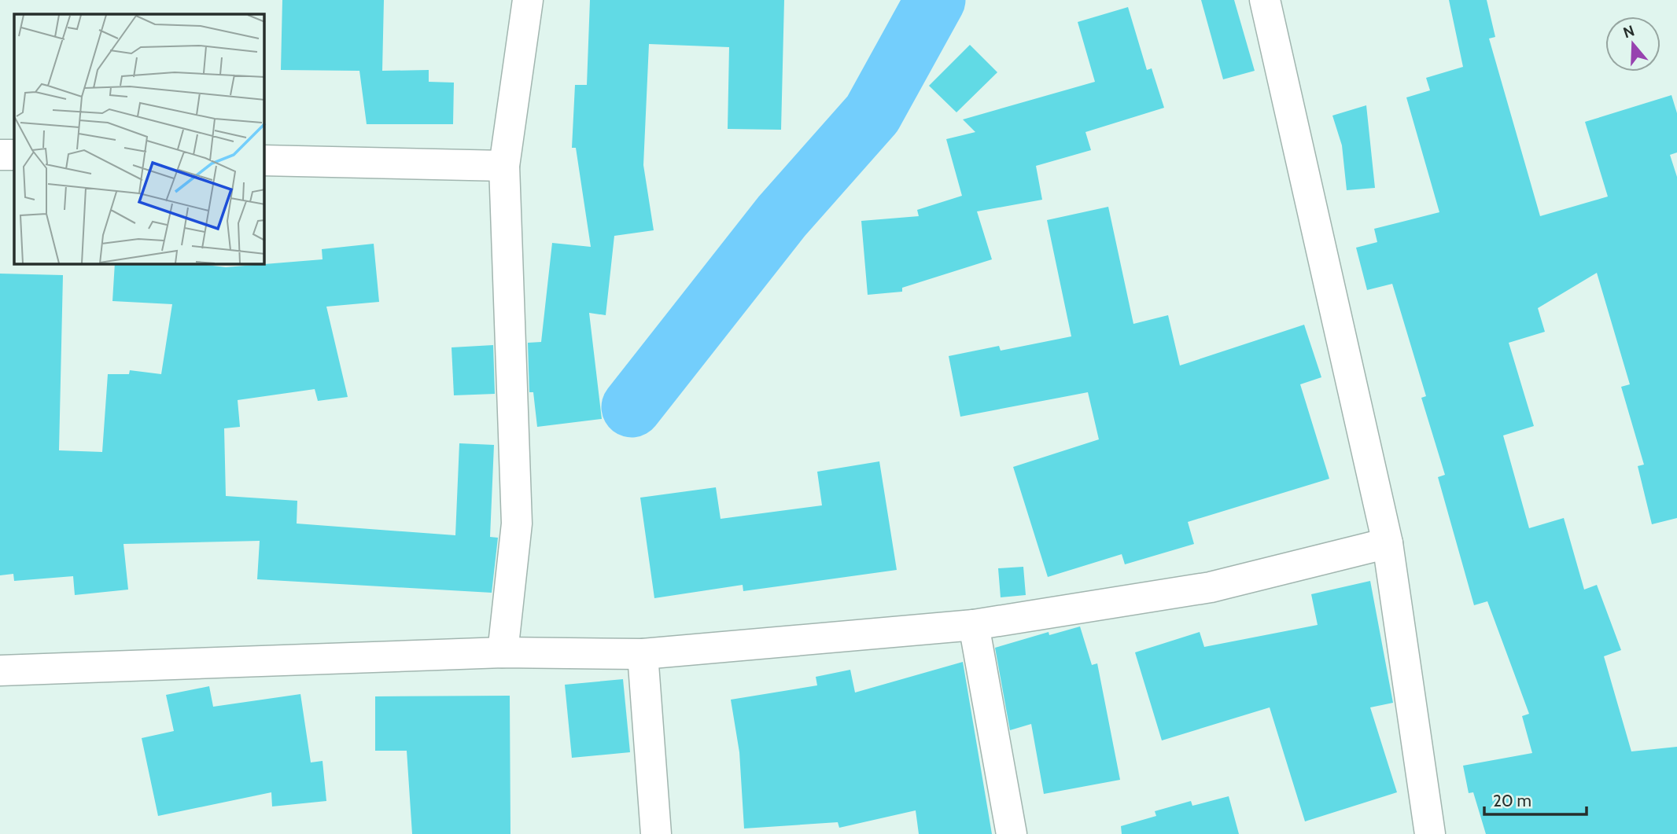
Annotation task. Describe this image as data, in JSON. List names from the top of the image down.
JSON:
{
  "scale_bar": "20 m",
  "north": "top"
}
